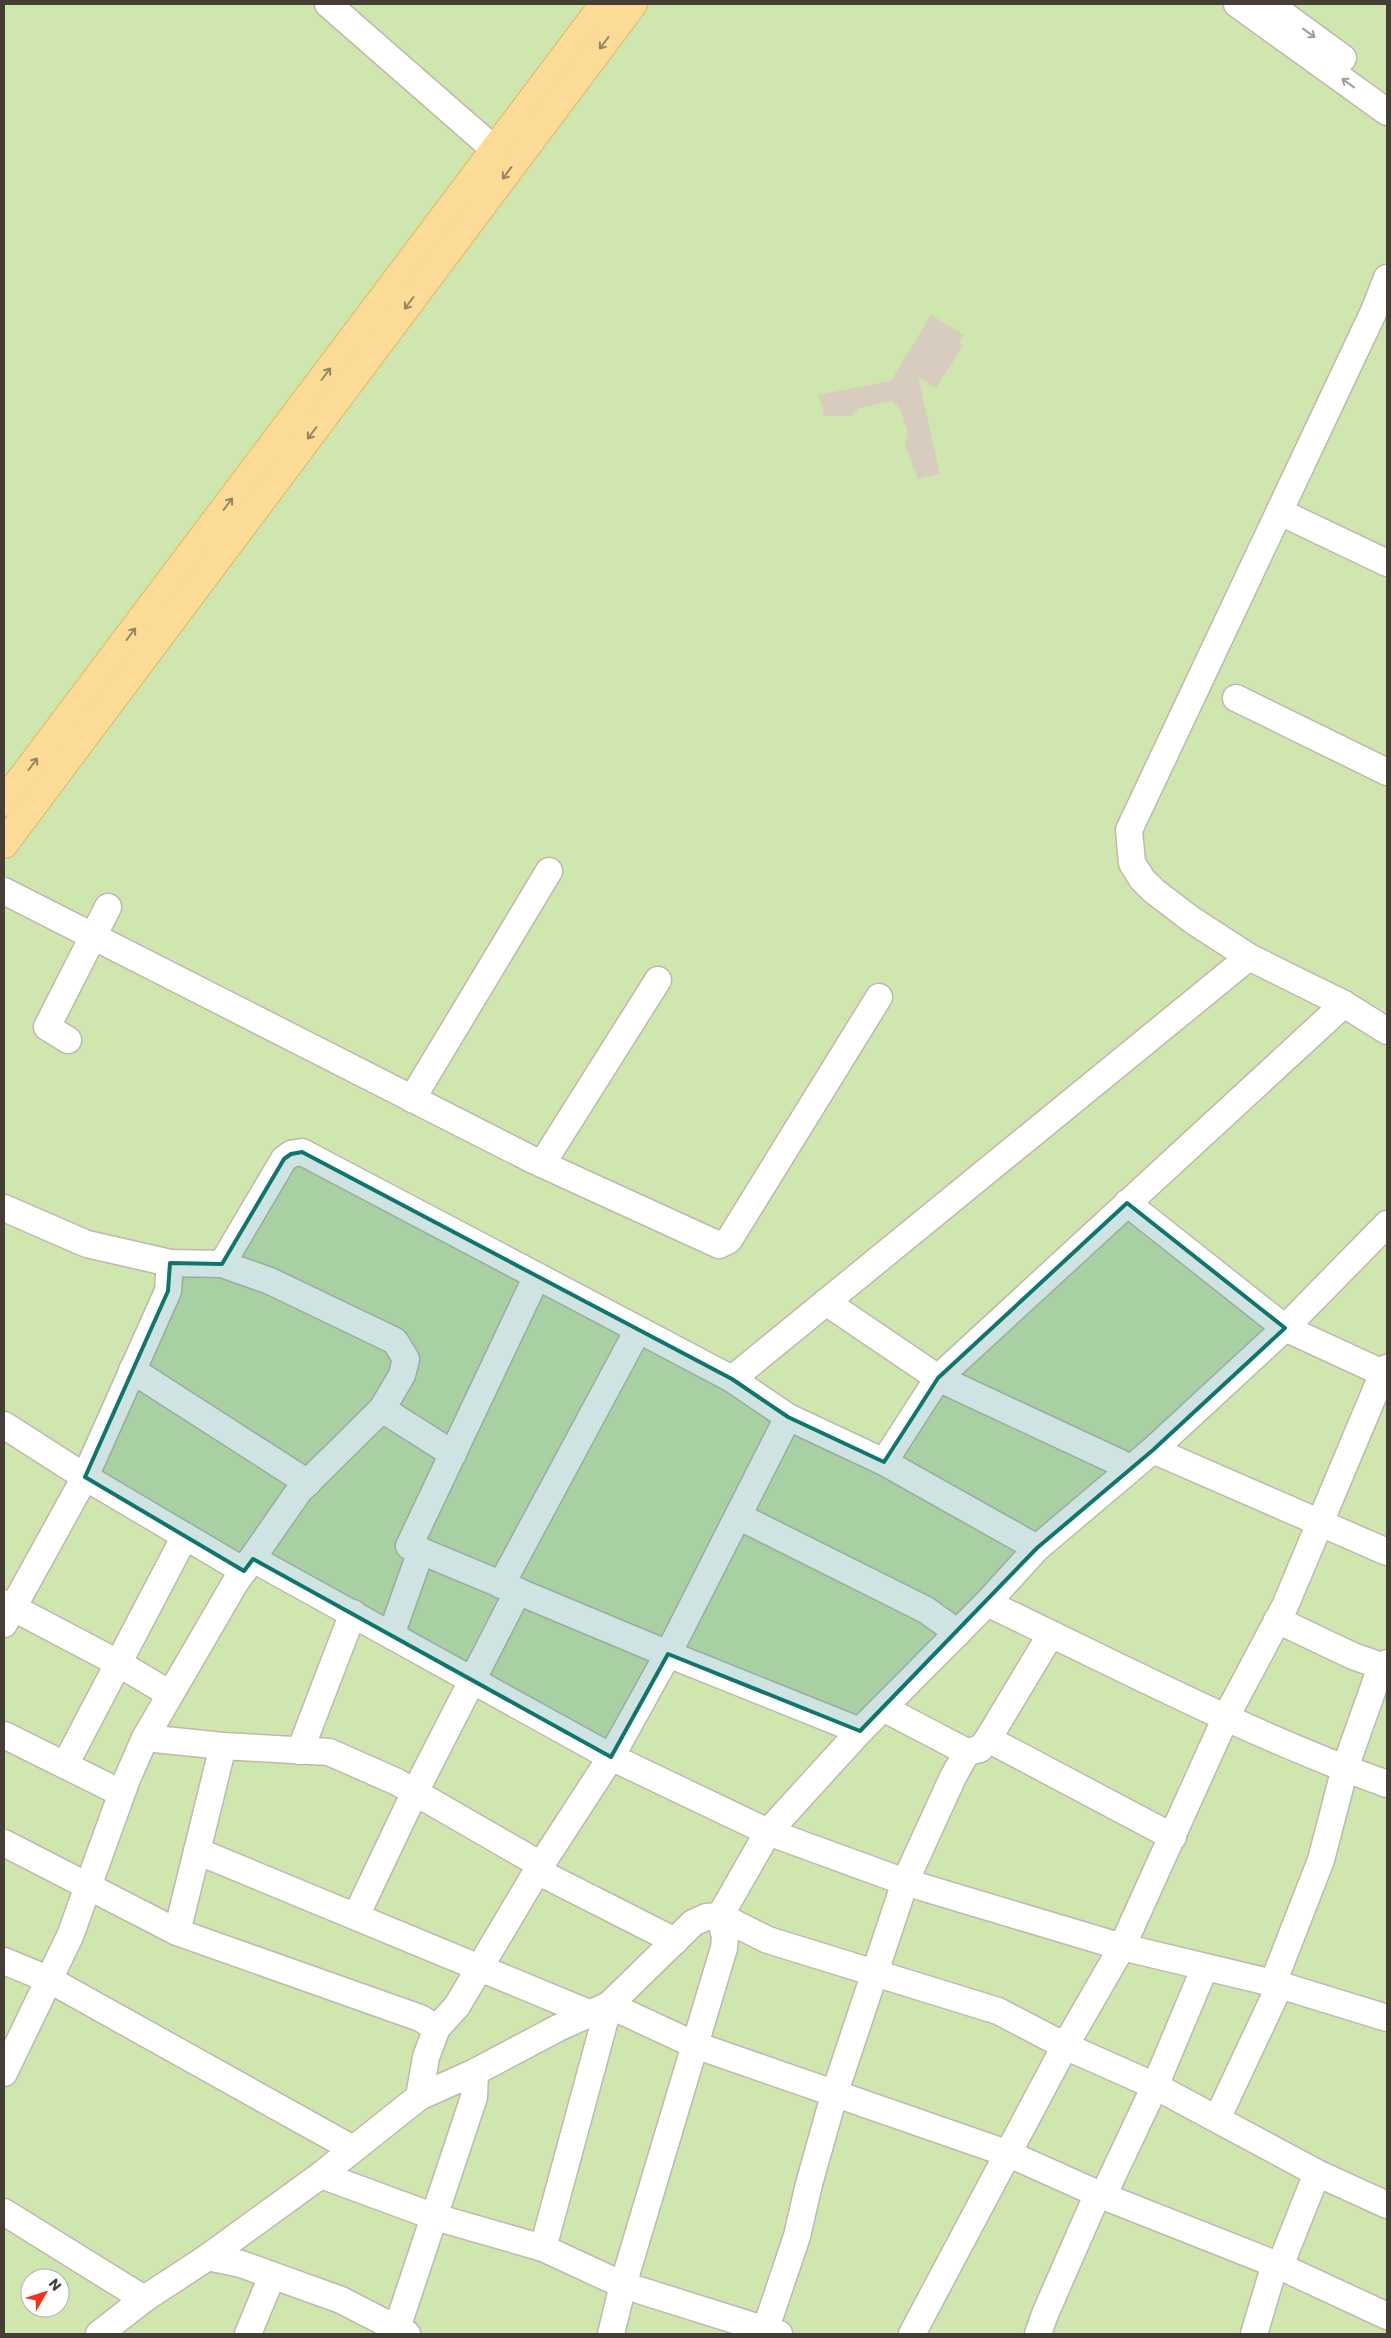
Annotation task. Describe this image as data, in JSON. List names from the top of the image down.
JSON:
{
  "north": "top right"
}
